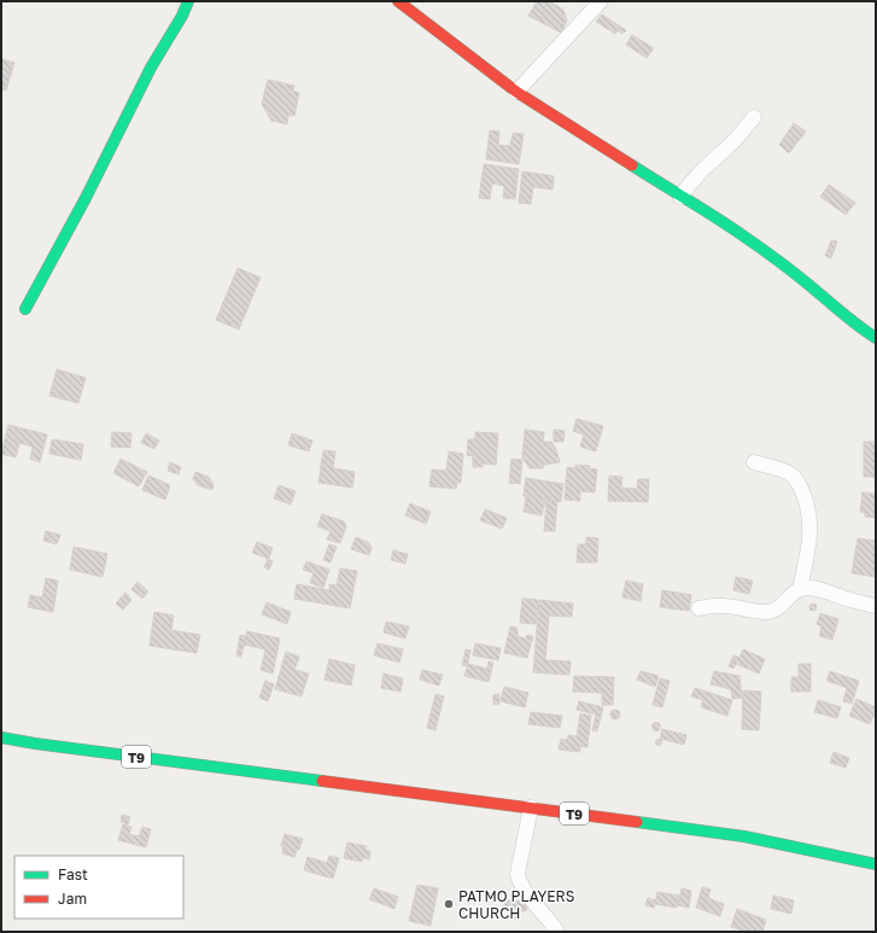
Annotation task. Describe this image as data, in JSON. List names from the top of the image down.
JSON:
{
  "streets": {
    "main road": ["T9"]
  },
  "places": ["PATMO PLAYERS CHURCH"],
  "legend": ["Fast", "Jam"]
}
